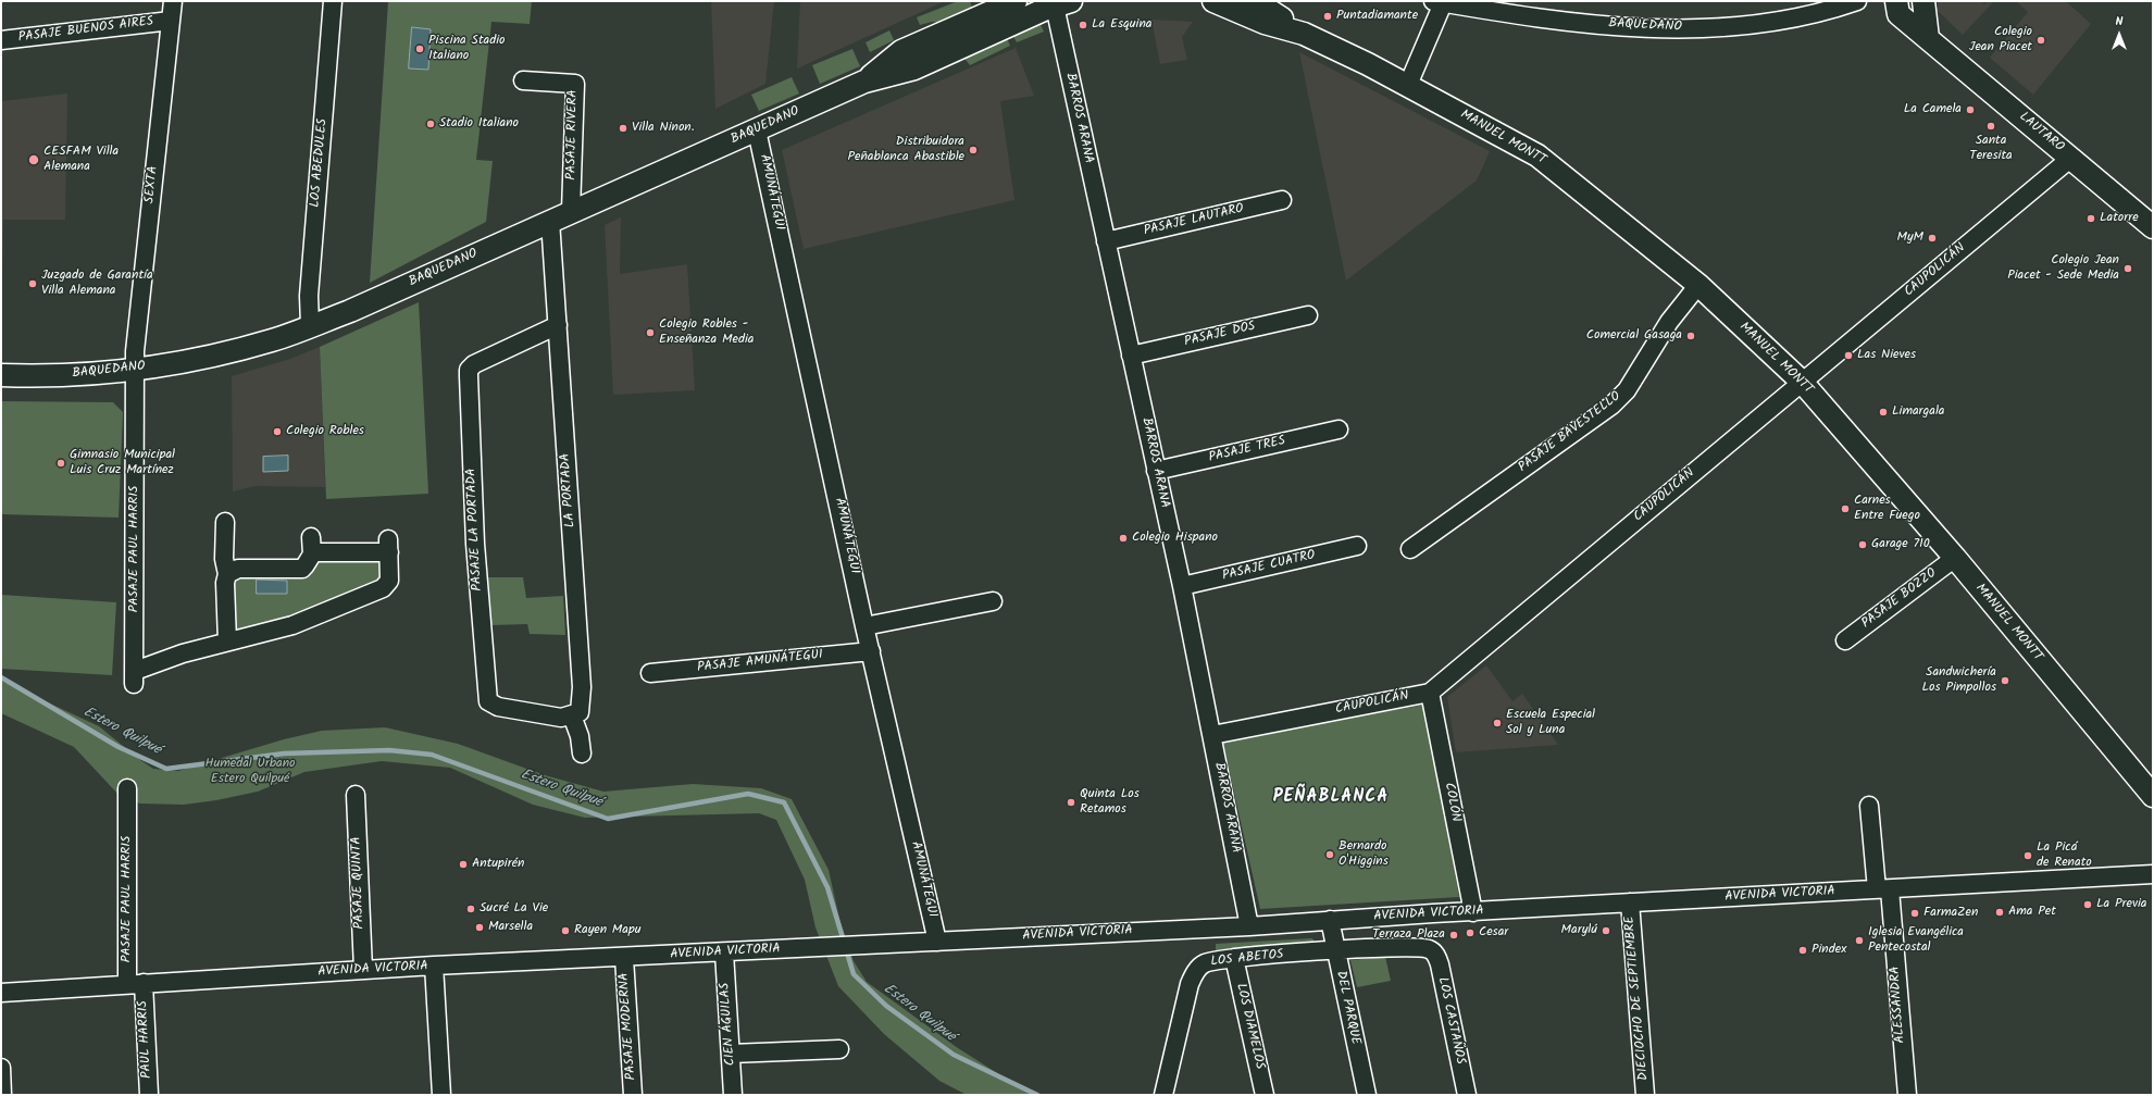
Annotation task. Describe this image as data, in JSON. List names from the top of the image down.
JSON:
{
  "streets": {
    "main road": ["BAQUEDANO", "LAUTARO", "MANUEL MONTT"],
    "street": [
      "PASAJE BUENOS AIRES",
      "BARROS ARANA",
      "PASAJE RIVERA",
      "LOS ABEDULES",
      "SEXTA",
      "AMUNÁTEGUI",
      "PASAJE LAUTARO",
      "CAUPOLICÁN",
      "PASAJE DOS",
      "PASAJE BAVESTELLO",
      "PASAJE TRES",
      "LA PORTADA",
      "PASAJE LA PORTADA",
      "PASAJE PAUL HARRIS",
      "PASAJE CUATRO",
      "PASAJE BOZZO",
      "PASAJE AMUNÁTEGUI",
      "COLÓN",
      "PASAJE QUINTA",
      "AVENIDA VICTORIA",
      "LOS ABETOS",
      "DIECIOCHO DE SEPTIEMBRE",
      "ALESSANDRA",
      "DEL PARQUE",
      "LOS CASTAÑOS",
      "CIEN ÁGUILAS",
      "PASAJE MODERNA",
      "LOS DIAMELOS",
      "PAUL HARRIS"
    ]
  },
  "crossings": [
    ["BAQUEDANO", "BARROS ARANA"],
    ["BAQUEDANO", "PASAJE RIVERA"],
    ["BAQUEDANO", "LOS ABEDULES"],
    ["BAQUEDANO", "SEXTA"],
    ["BAQUEDANO", "AMUNÁTEGUI"],
    ["BAQUEDANO", "LA PORTADA"],
    ["BAQUEDANO", "PASAJE PAUL HARRIS"],
    ["PASAJE BUENOS AIRES", "SEXTA"],
    ["BARROS ARANA", "PASAJE LAUTARO"],
    ["BARROS ARANA", "CAUPOLICÁN"],
    ["BARROS ARANA", "PASAJE DOS"],
    ["BARROS ARANA", "PASAJE TRES"],
    ["BARROS ARANA", "PASAJE CUATRO"],
    ["BARROS ARANA", "AVENIDA VICTORIA"],
    ["LAUTARO", "CAUPOLICÁN"],
    ["MANUEL MONTT", "CAUPOLICÁN"],
    ["MANUEL MONTT", "PASAJE BAVESTELLO"],
    ["MANUEL MONTT", "PASAJE BOZZO"],
    ["SEXTA", "PASAJE PAUL HARRIS"],
    ["AMUNÁTEGUI", "PASAJE AMUNÁTEGUI"],
    ["AMUNÁTEGUI", "AVENIDA VICTORIA"],
    ["CAUPOLICÁN", "COLÓN"],
    ["LA PORTADA", "PASAJE LA PORTADA"],
    ["PASAJE PAUL HARRIS", "AVENIDA VICTORIA"],
    ["PASAJE PAUL HARRIS", "PAUL HARRIS"],
    ["COLÓN", "AVENIDA VICTORIA"],
    ["PASAJE QUINTA", "AVENIDA VICTORIA"],
    ["AVENIDA VICTORIA", "DIECIOCHO DE SEPTIEMBRE"],
    ["AVENIDA VICTORIA", "ALESSANDRA"],
    ["AVENIDA VICTORIA", "DEL PARQUE"],
    ["AVENIDA VICTORIA", "CIEN ÁGUILAS"],
    ["AVENIDA VICTORIA", "PASAJE MODERNA"],
    ["AVENIDA VICTORIA", "PAUL HARRIS"],
    ["LOS ABETOS", "DEL PARQUE"],
    ["LOS ABETOS", "LOS CASTAÑOS"],
    ["LOS ABETOS", "LOS DIAMELOS"]
  ],
  "districts": ["PEÑABLANCA"],
  "water": ["Estero Quilpué"],
  "parks": ["Humedal Urbano Estero Quilpué"],
  "places": [
    "Puntadiamante",
    "La Esquina",
    "Colegio Jean Piacet",
    "Piscina Stadio Italiano",
    "La Camela",
    "Stadio Italiano",
    "Santa Teresita",
    "Villa Ninon.",
    "Distribuidora Peñablanca Abastible",
    "CESFAM Villa Alemana",
    "Latorre",
    "MyM",
    "Colegio Jean Piacet - Sede Media",
    "Juzgado de Garantía Villa Alemana",
    "Colegio Robles - Enseñanza Media",
    "Comercial Gasaga",
    "Las Nieves",
    "Limargala",
    "Colegio Robles",
    "Gimnasio Municipal Luis Cruz Martínez",
    "Carnes Entre Fuego",
    "Colegio Hispano",
    "Garage 710",
    "Sandwichería Los Pimpollos",
    "Escuela Especial Sol y Luna",
    "Quinta Los Retamos",
    "Bernardo O'Higgins",
    "La Picá de Renato",
    "Antupirén",
    "La Previa",
    "Sucré La Vie",
    "Ama Pet",
    "FarmaZen",
    "Marsella",
    "Rayen Mapu",
    "Marylú",
    "Cesar",
    "Terraza Plaza",
    "Iglesia Evangélica Pentecostal",
    "Pindex"
  ],
  "north": "top"
}
